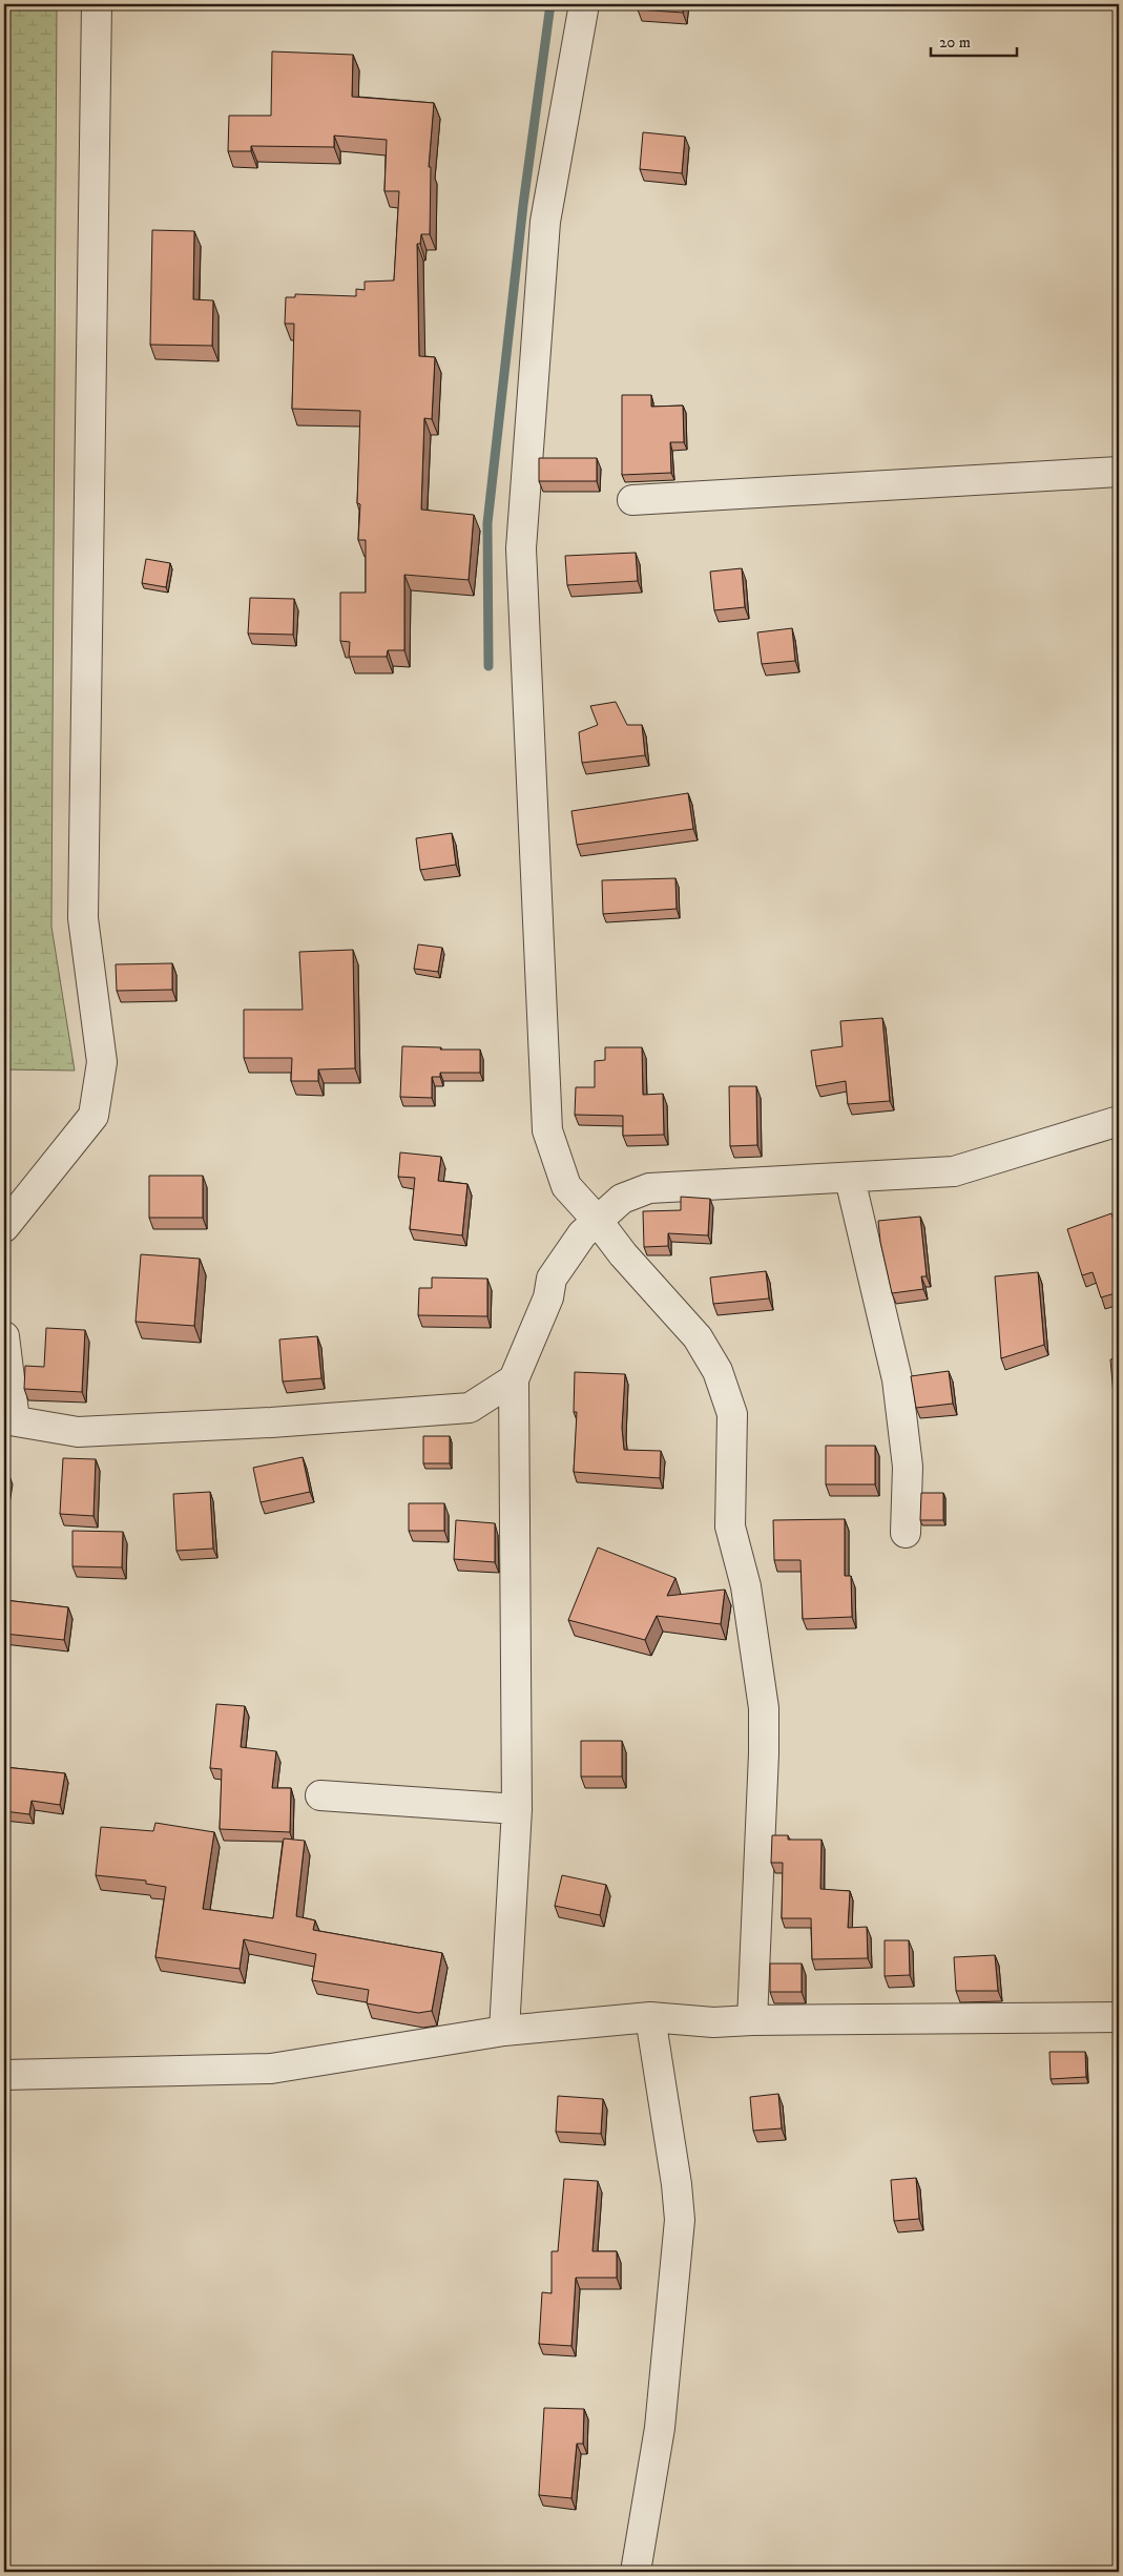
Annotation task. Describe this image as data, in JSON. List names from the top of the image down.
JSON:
{
  "scale_bar": "20 m"
}
